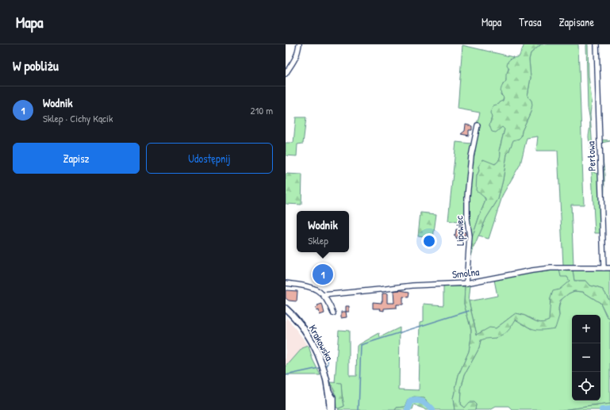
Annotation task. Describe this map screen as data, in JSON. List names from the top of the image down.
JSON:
{
  "streets": {
    "main road": ["Krakowska"],
    "street": ["Perłowa", "Lipowiec", "Smolna"]
  },
  "crossings": [
    ["Perłowa", "Smolna"],
    ["Lipowiec", "Smolna"]
  ],
  "page": {
    "header": "Mapa",
    "nav": ["Mapa", "Trasa", "Zapisane"],
    "heading": "W pobliżu",
    "list": [
      {
        "mark": "1",
        "name": "Wodnik",
        "note": "Sklep · Cichy Kącik",
        "value": "210 m"
      }
    ],
    "buttons": ["Zapisz", "Udostępnij"],
    "popup": ["Wodnik", "Sklep"],
    "pins": "1",
    "map_buttons": ["+", "−"]
  }
}
